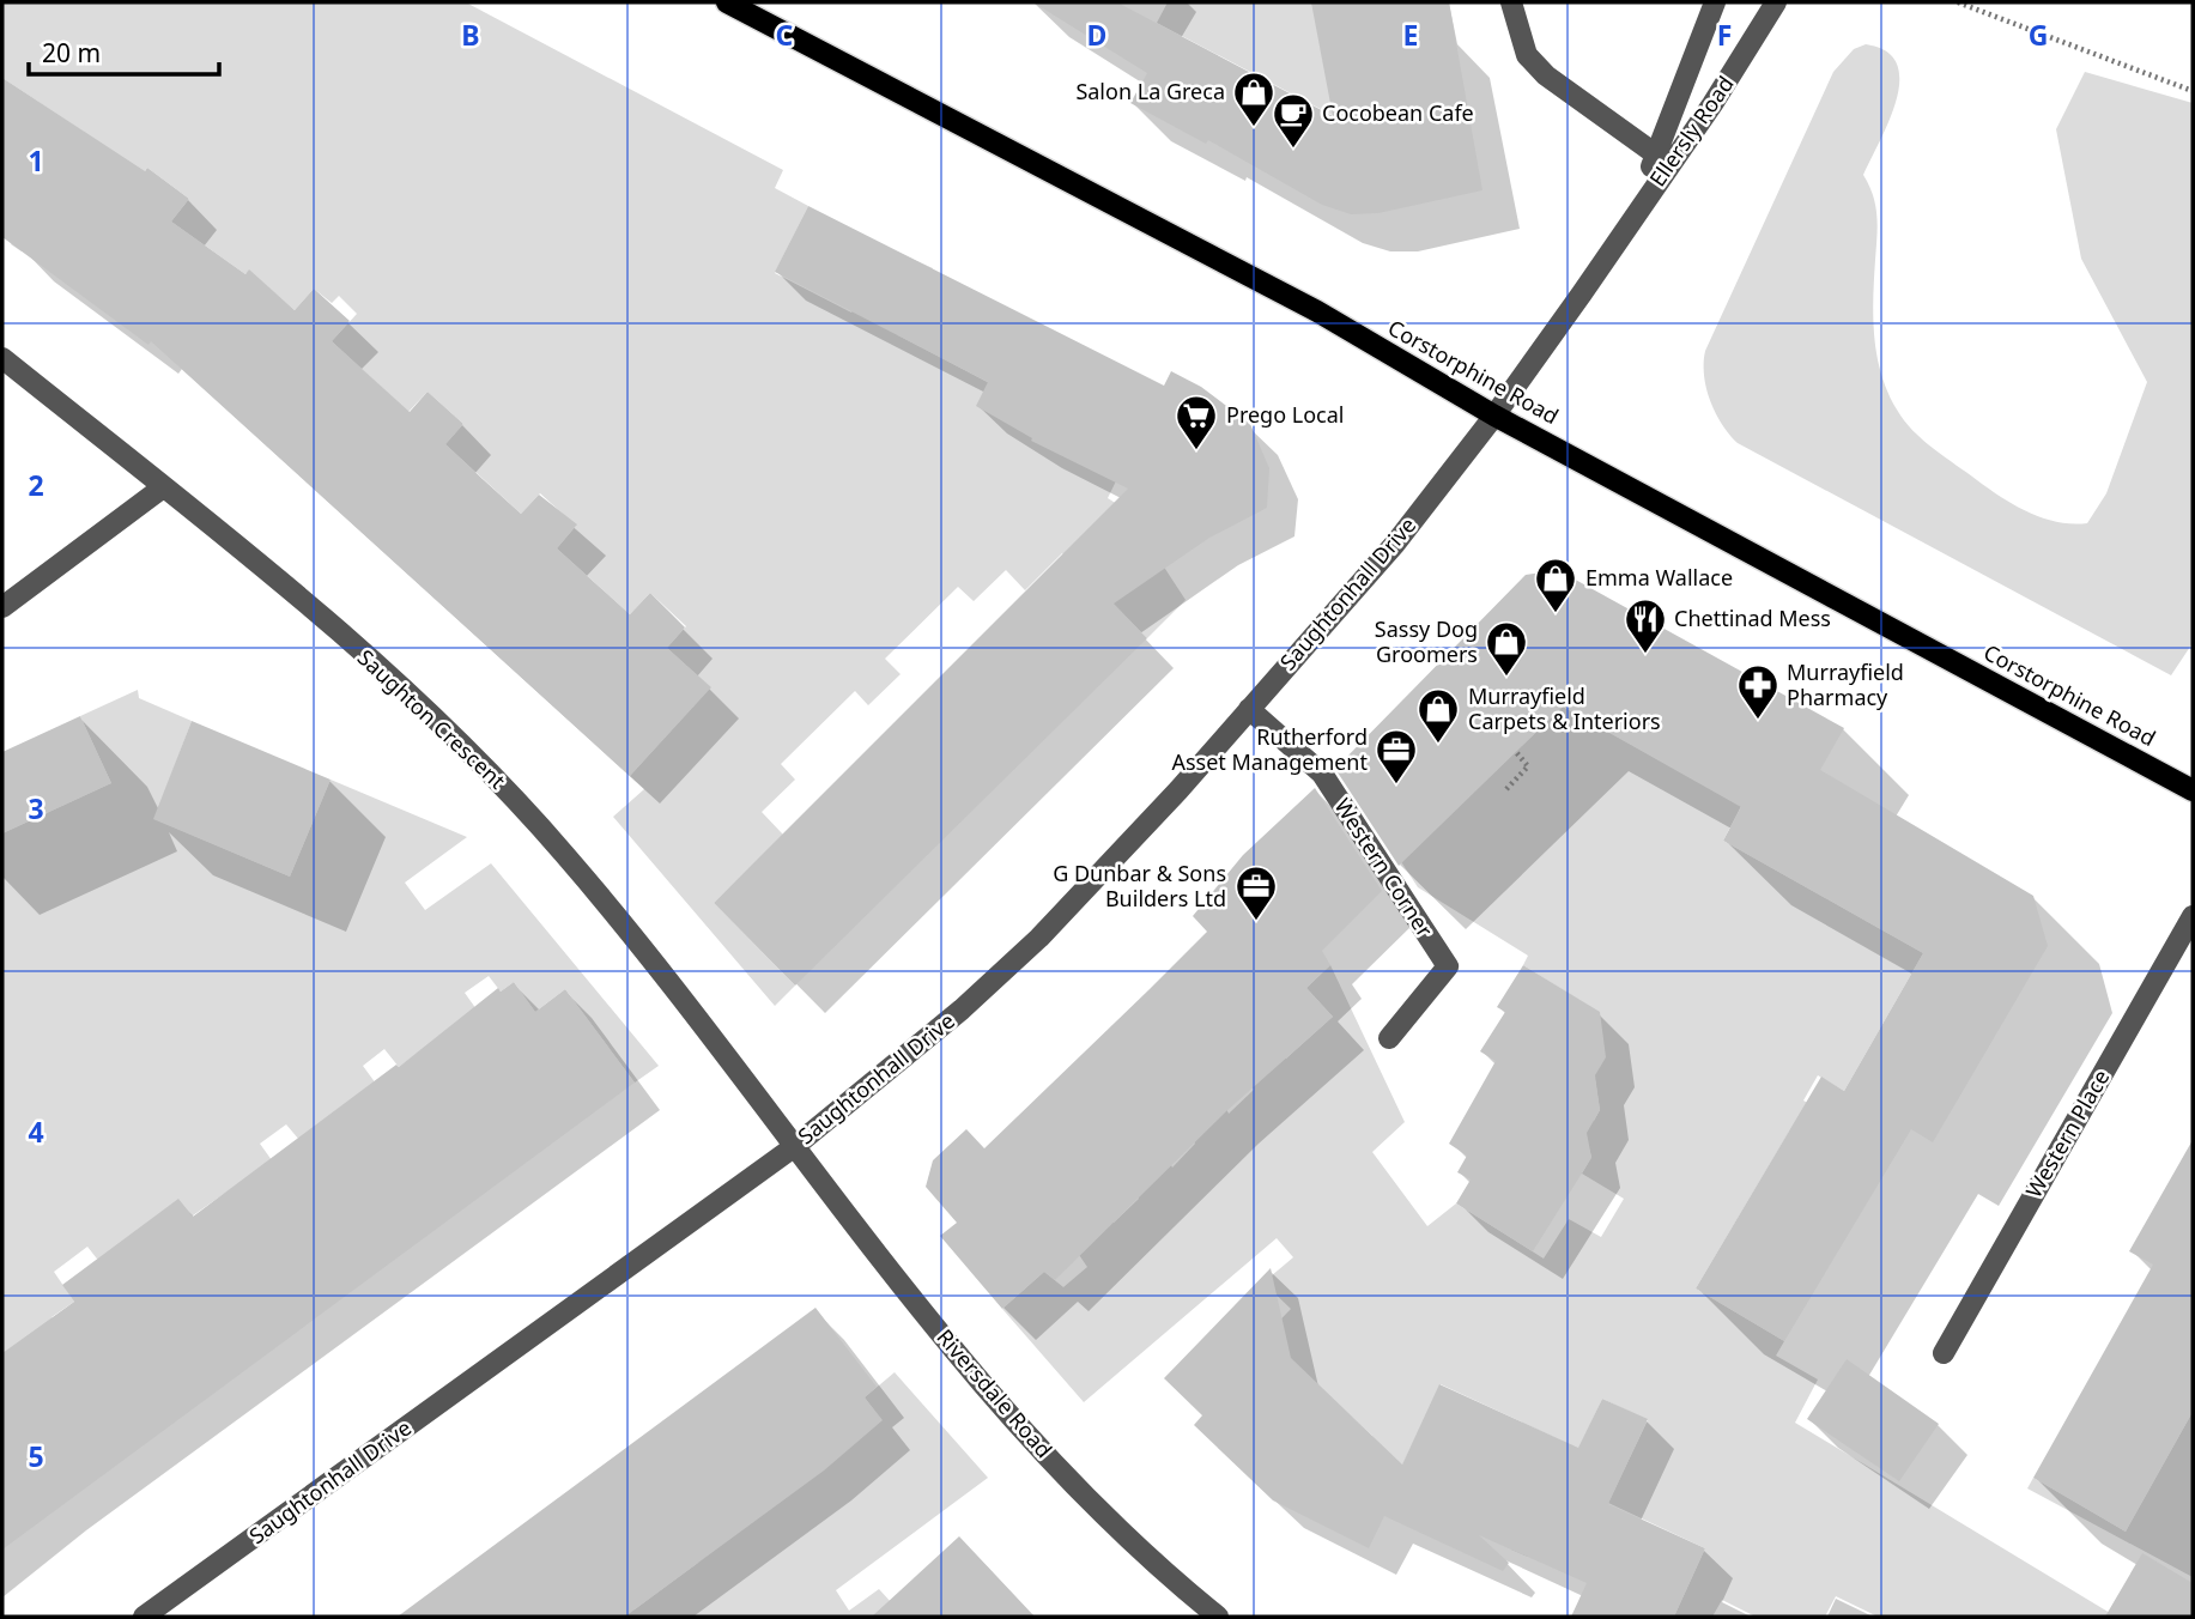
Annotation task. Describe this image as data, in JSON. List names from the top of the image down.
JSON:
{
  "streets": {
    "main road": ["Corstorphine Road"],
    "street": [
      "Ellersly Road",
      "Saughtonhall Drive",
      "Saughton Crescent",
      "Western Corner",
      "Western Place",
      "Riversdale Road"
    ]
  },
  "crossings": [
    ["Ellersly Road", "Corstorphine Road"],
    ["Ellersly Road", "Saughtonhall Drive"],
    ["Corstorphine Road", "Saughtonhall Drive"],
    ["Saughtonhall Drive", "Saughton Crescent"],
    ["Saughtonhall Drive", "Western Corner"],
    ["Saughtonhall Drive", "Riversdale Road"],
    ["Saughton Crescent", "Riversdale Road"]
  ],
  "places": {
    "shop": [
      "Salon La Greca",
      "Emma Wallace",
      "Sassy Dog Groomers",
      "Murrayfield Carpets & Interiors"
    ],
    "cafe": ["Cocobean Cafe"],
    "supermarket": ["Prego Local"],
    "restaurant": ["Chettinad Mess"],
    "pharmacy": ["Murrayfield Pharmacy"],
    "office": ["Rutherford Asset Management", "G Dunbar & Sons Builders Ltd"]
  },
  "scale_bar": "20 m",
  "grid": {
    "columns": [
      "B",
      "C",
      "D",
      "E",
      "F",
      "G"
    ],
    "rows": [
      "1",
      "2",
      "3",
      "4",
      "5"
    ]
  }
}
